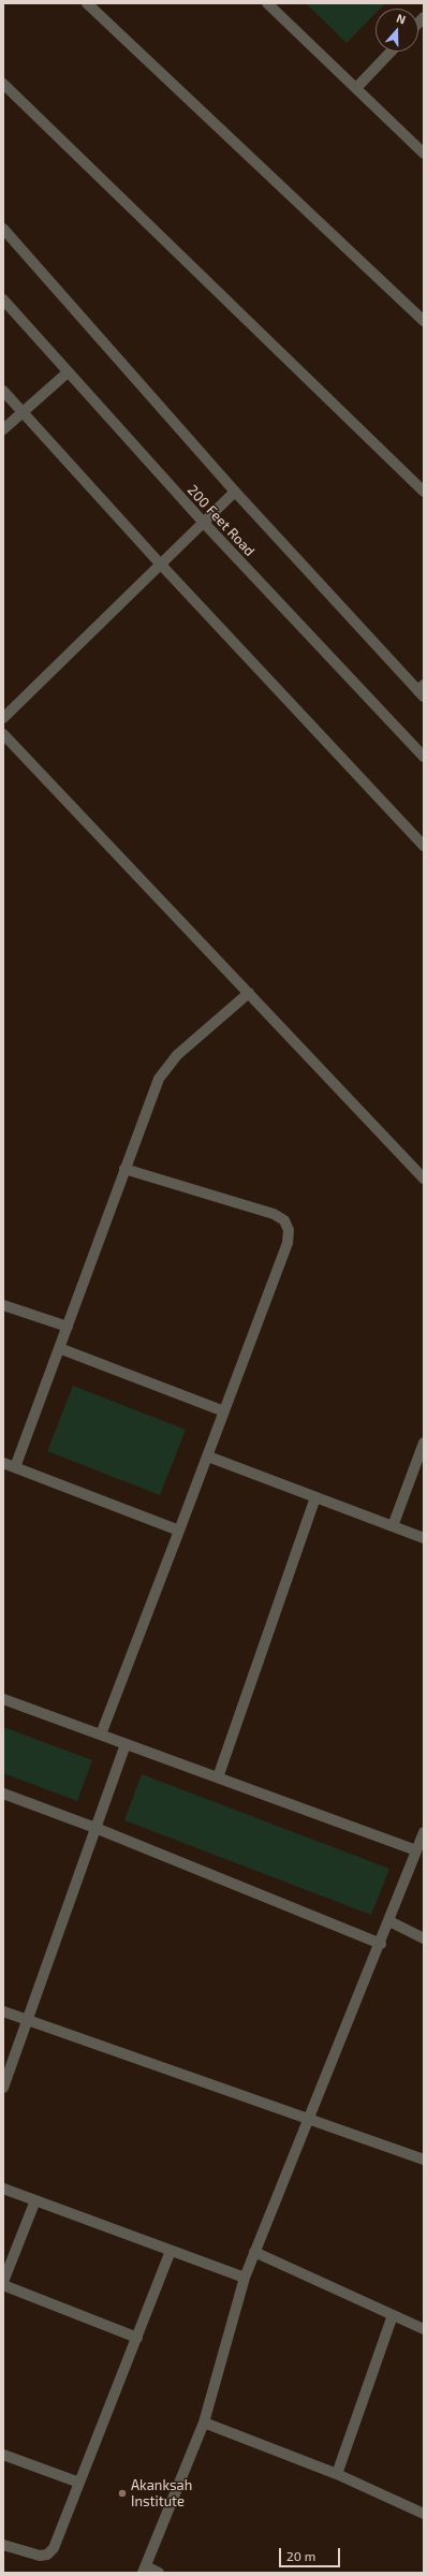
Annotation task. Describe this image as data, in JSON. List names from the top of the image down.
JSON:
{
  "streets": {
    "street": ["200 Feet Road"]
  },
  "places": ["Akanksah Institute"],
  "scale_bar": "20 m",
  "north": "top"
}
